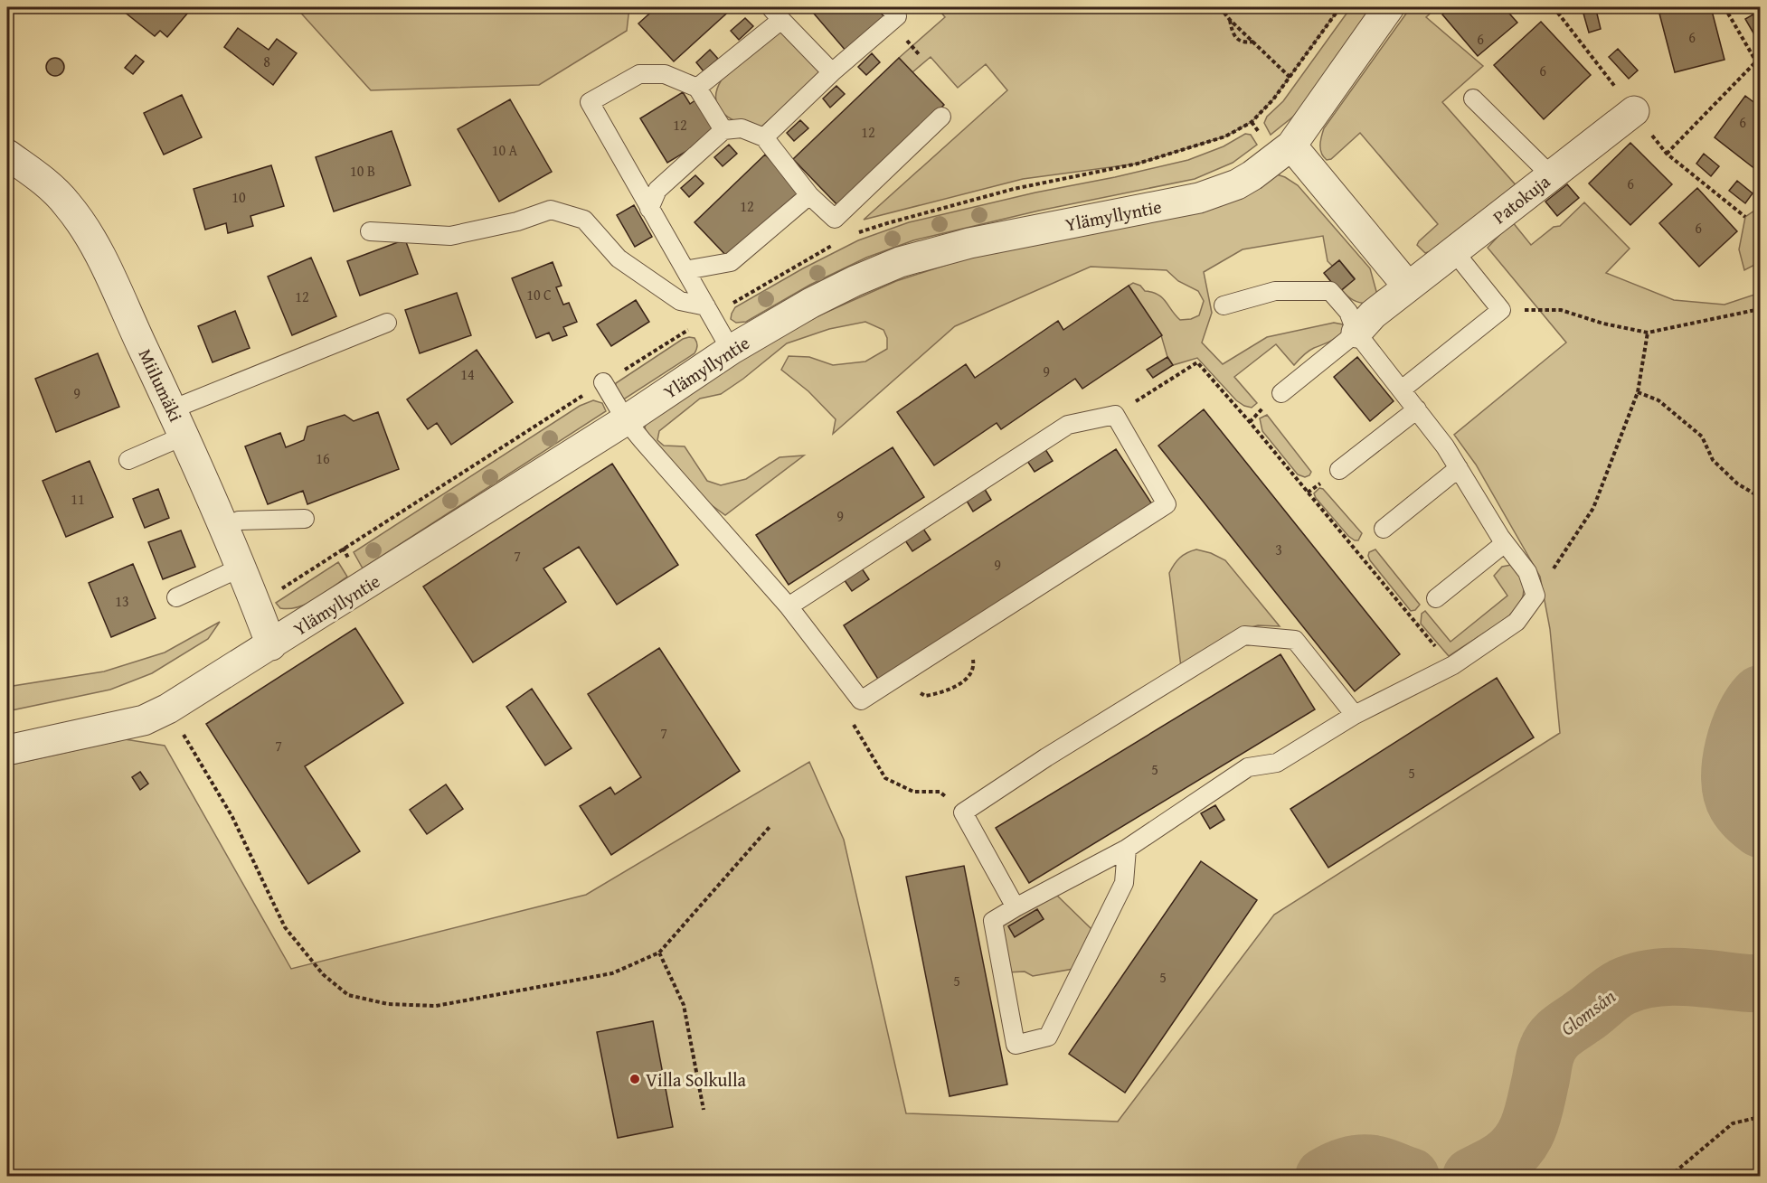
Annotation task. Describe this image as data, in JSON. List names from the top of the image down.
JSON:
{
  "streets": {
    "street": ["Patokuja", "Ylämyllyntie", "Miilumäki"]
  },
  "crossings": [
    ["Ylämyllyntie", "Miilumäki"]
  ],
  "water": ["Glomsån"],
  "places": ["Villa Solkulla"],
  "house_numbers": [
    "6",
    "6",
    "8",
    "6",
    "6",
    "12",
    "12",
    "10 A",
    "10 B",
    "6",
    "10",
    "12",
    "6",
    "10 C",
    "12",
    "9",
    "14",
    "9",
    "16",
    "11",
    "9",
    "3",
    "7",
    "9",
    "13",
    "7",
    "7",
    "5",
    "5",
    "5",
    "5"
  ]
}
